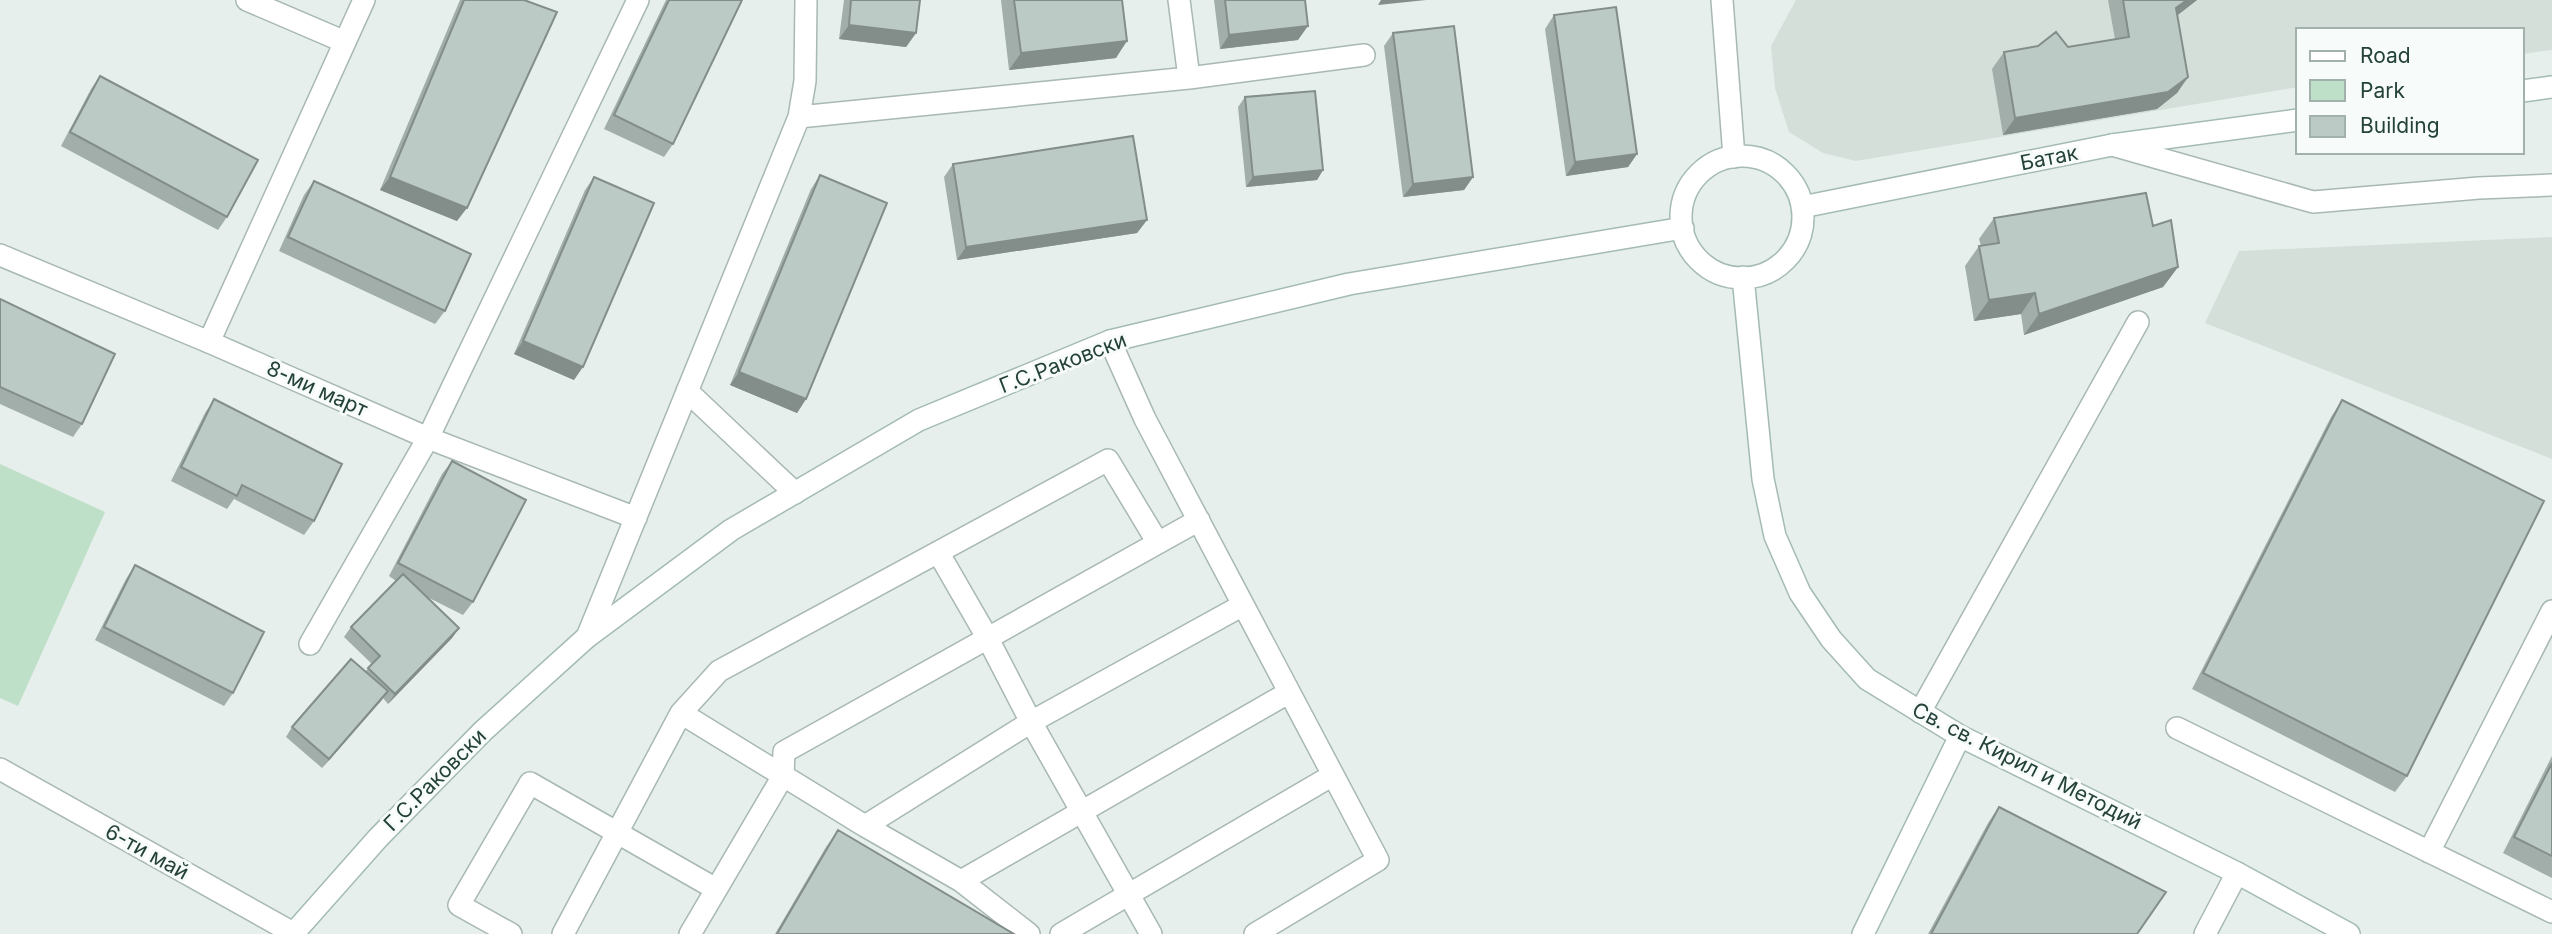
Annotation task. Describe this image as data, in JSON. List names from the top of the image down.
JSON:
{
  "streets": {
    "street": [
      "Батак",
      "Г.С.Раковски",
      "8-ми март",
      "Св. св. Кирил и Методий",
      "6-ти май"
    ]
  },
  "crossings": [
    ["Батак", "Г.С.Раковски"],
    ["Батак", "Св. св. Кирил и Методий"],
    ["Г.С.Раковски", "8-ми март"],
    ["Г.С.Раковски", "Св. св. Кирил и Методий"],
    ["Г.С.Раковски", "6-ти май"]
  ],
  "legend": ["Road", "Park", "Building"]
}
